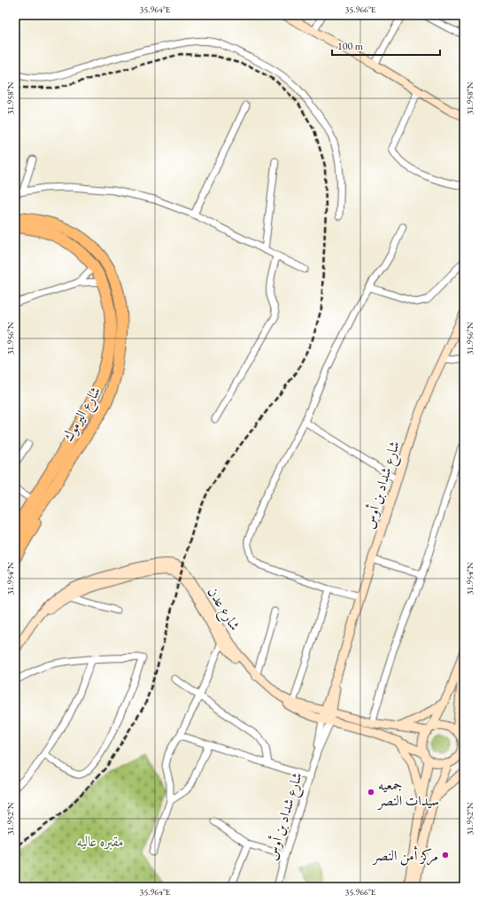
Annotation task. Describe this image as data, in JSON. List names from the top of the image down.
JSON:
{
  "streets": {
    "highway": ["شارع اليرموك"],
    "street": ["شارع شداد بن أوس", "شارع عدن"]
  },
  "crossings": [
    ["شارع شداد بن أوس", "شارع عدن"]
  ],
  "parks": ["مقبره عاليه"],
  "places": ["جمعيه سيدات النصر", "مركز أمن النصر"],
  "scale_bar": "100 m",
  "coordinates": [
    "35.964°E",
    "35.966°E",
    "31.958°N",
    "31.956°N",
    "31.954°N",
    "31.952°N"
  ]
}
